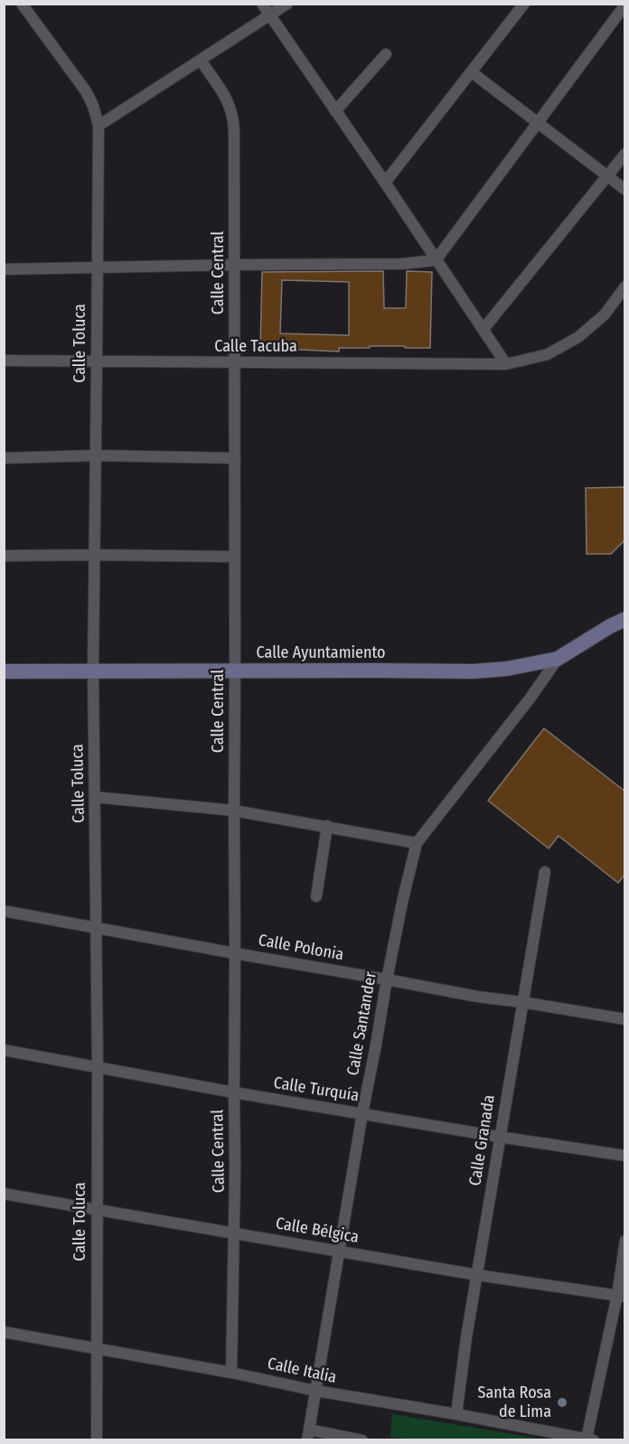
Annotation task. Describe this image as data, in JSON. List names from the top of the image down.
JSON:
{
  "streets": {
    "main road": ["Calle Ayuntamiento"],
    "street": [
      "Calle Central",
      "Calle Toluca",
      "Calle Tacuba",
      "Calle Polonia",
      "Calle Santander",
      "Calle Turquía",
      "Calle Granada",
      "Calle Bélgica",
      "Calle Italia"
    ]
  },
  "crossings": [
    ["Calle Central", "Calle Tacuba"],
    ["Calle Central", "Calle Ayuntamiento"],
    ["Calle Central", "Calle Polonia"],
    ["Calle Central", "Calle Turquía"],
    ["Calle Central", "Calle Bélgica"],
    ["Calle Central", "Calle Italia"],
    ["Calle Toluca", "Calle Tacuba"],
    ["Calle Toluca", "Calle Ayuntamiento"],
    ["Calle Toluca", "Calle Polonia"],
    ["Calle Toluca", "Calle Turquía"],
    ["Calle Toluca", "Calle Bélgica"],
    ["Calle Toluca", "Calle Italia"],
    ["Calle Ayuntamiento", "Calle Santander"],
    ["Calle Polonia", "Calle Santander"],
    ["Calle Polonia", "Calle Granada"],
    ["Calle Santander", "Calle Turquía"],
    ["Calle Santander", "Calle Bélgica"],
    ["Calle Santander", "Calle Italia"],
    ["Calle Turquía", "Calle Granada"],
    ["Calle Granada", "Calle Bélgica"],
    ["Calle Granada", "Calle Italia"]
  ],
  "places": ["Santa Rosa de Lima"]
}
